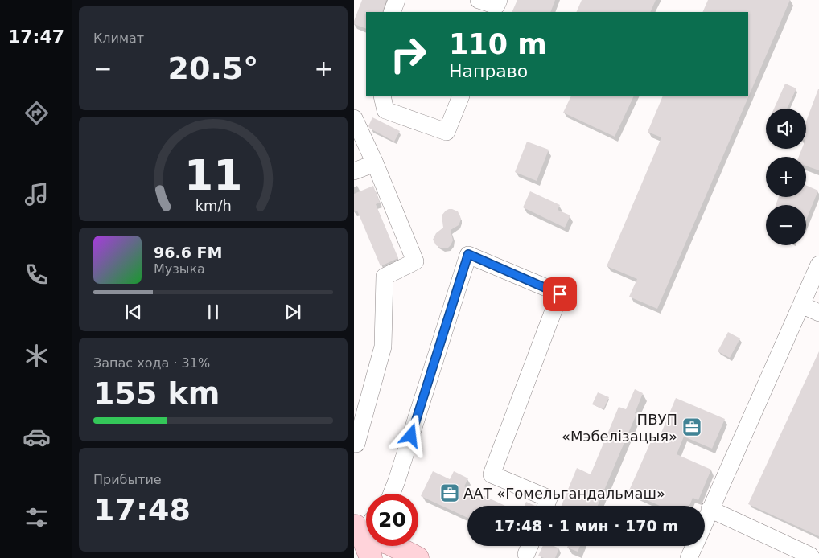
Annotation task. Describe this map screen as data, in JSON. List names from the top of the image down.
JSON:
{
  "places": {
    "office": ["ПВУП «Мэбелізацыя»", "ААТ «Гомельгандальмаш»"]
  },
  "page": {
    "tabs": "17:47",
    "tile": [
      "Климат",
      ["Запас хода · 31%", "155 km"],
      ["Прибытие", "17:48"]
    ],
    "turn": ["110 m", "Направо"],
    "heat": ["−", "20.5°", "+"],
    "map_buttons": ["+", "−"],
    "song": ["96.6 FM", "Музыка"],
    "limit": "20",
    "trip": "17:48 · 1 мин · 170 m",
    "gauge": ["11", "km/h"]
  }
}
